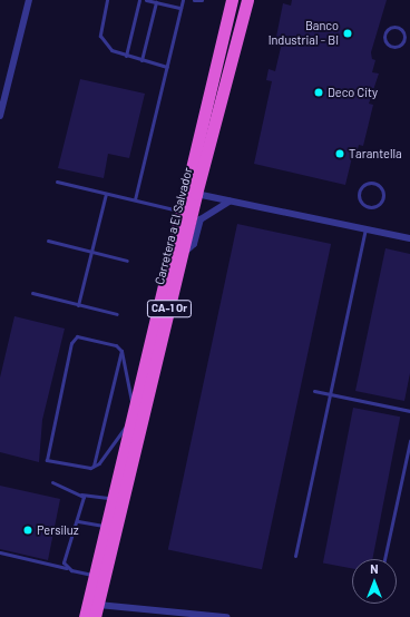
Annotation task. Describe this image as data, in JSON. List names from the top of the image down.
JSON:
{
  "streets": {
    "highway": ["Carretera a El Salvador", "CA-1 Or"]
  },
  "places": [
    "Banco Industrial - BI",
    "Deco City",
    "Tarantella",
    "Persiluz"
  ],
  "north": "top"
}
